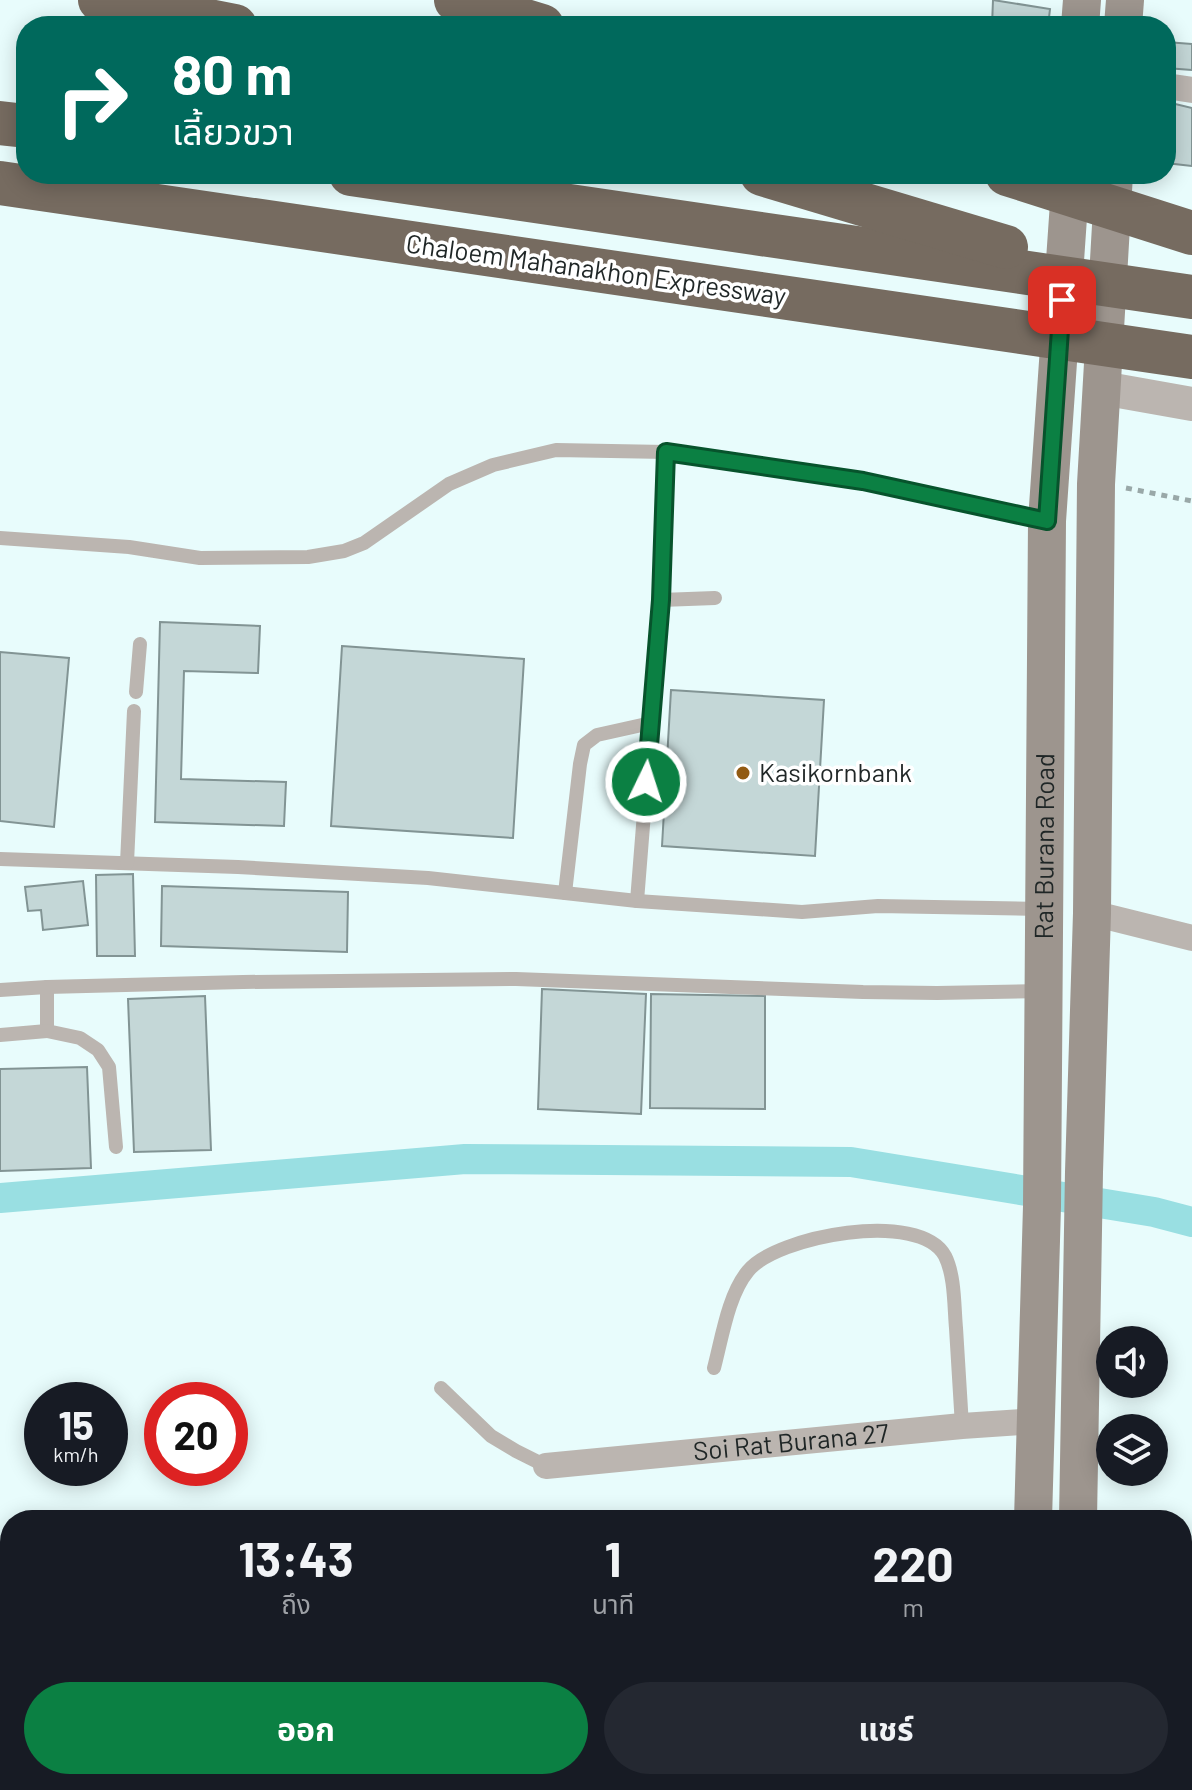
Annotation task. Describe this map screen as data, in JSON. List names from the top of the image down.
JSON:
{
  "streets": {
    "highway": ["Chaloem Mahanakhon Expressway"],
    "main road": ["Rat Burana Road"],
    "street": ["Soi Rat Burana 27"]
  },
  "crossings": [
    ["Rat Burana Road", "Soi Rat Burana 27"]
  ],
  "places": ["Kasikornbank"],
  "page": {
    "turn": ["80 m", "เลี้ยวขวา"],
    "speed": "15 km/h",
    "limit": "20",
    "eta": [
      "13:43",
      "ถึง",
      "1",
      "นาที",
      "220",
      "m"
    ],
    "buttons": ["ออก", "แชร์"]
  }
}
